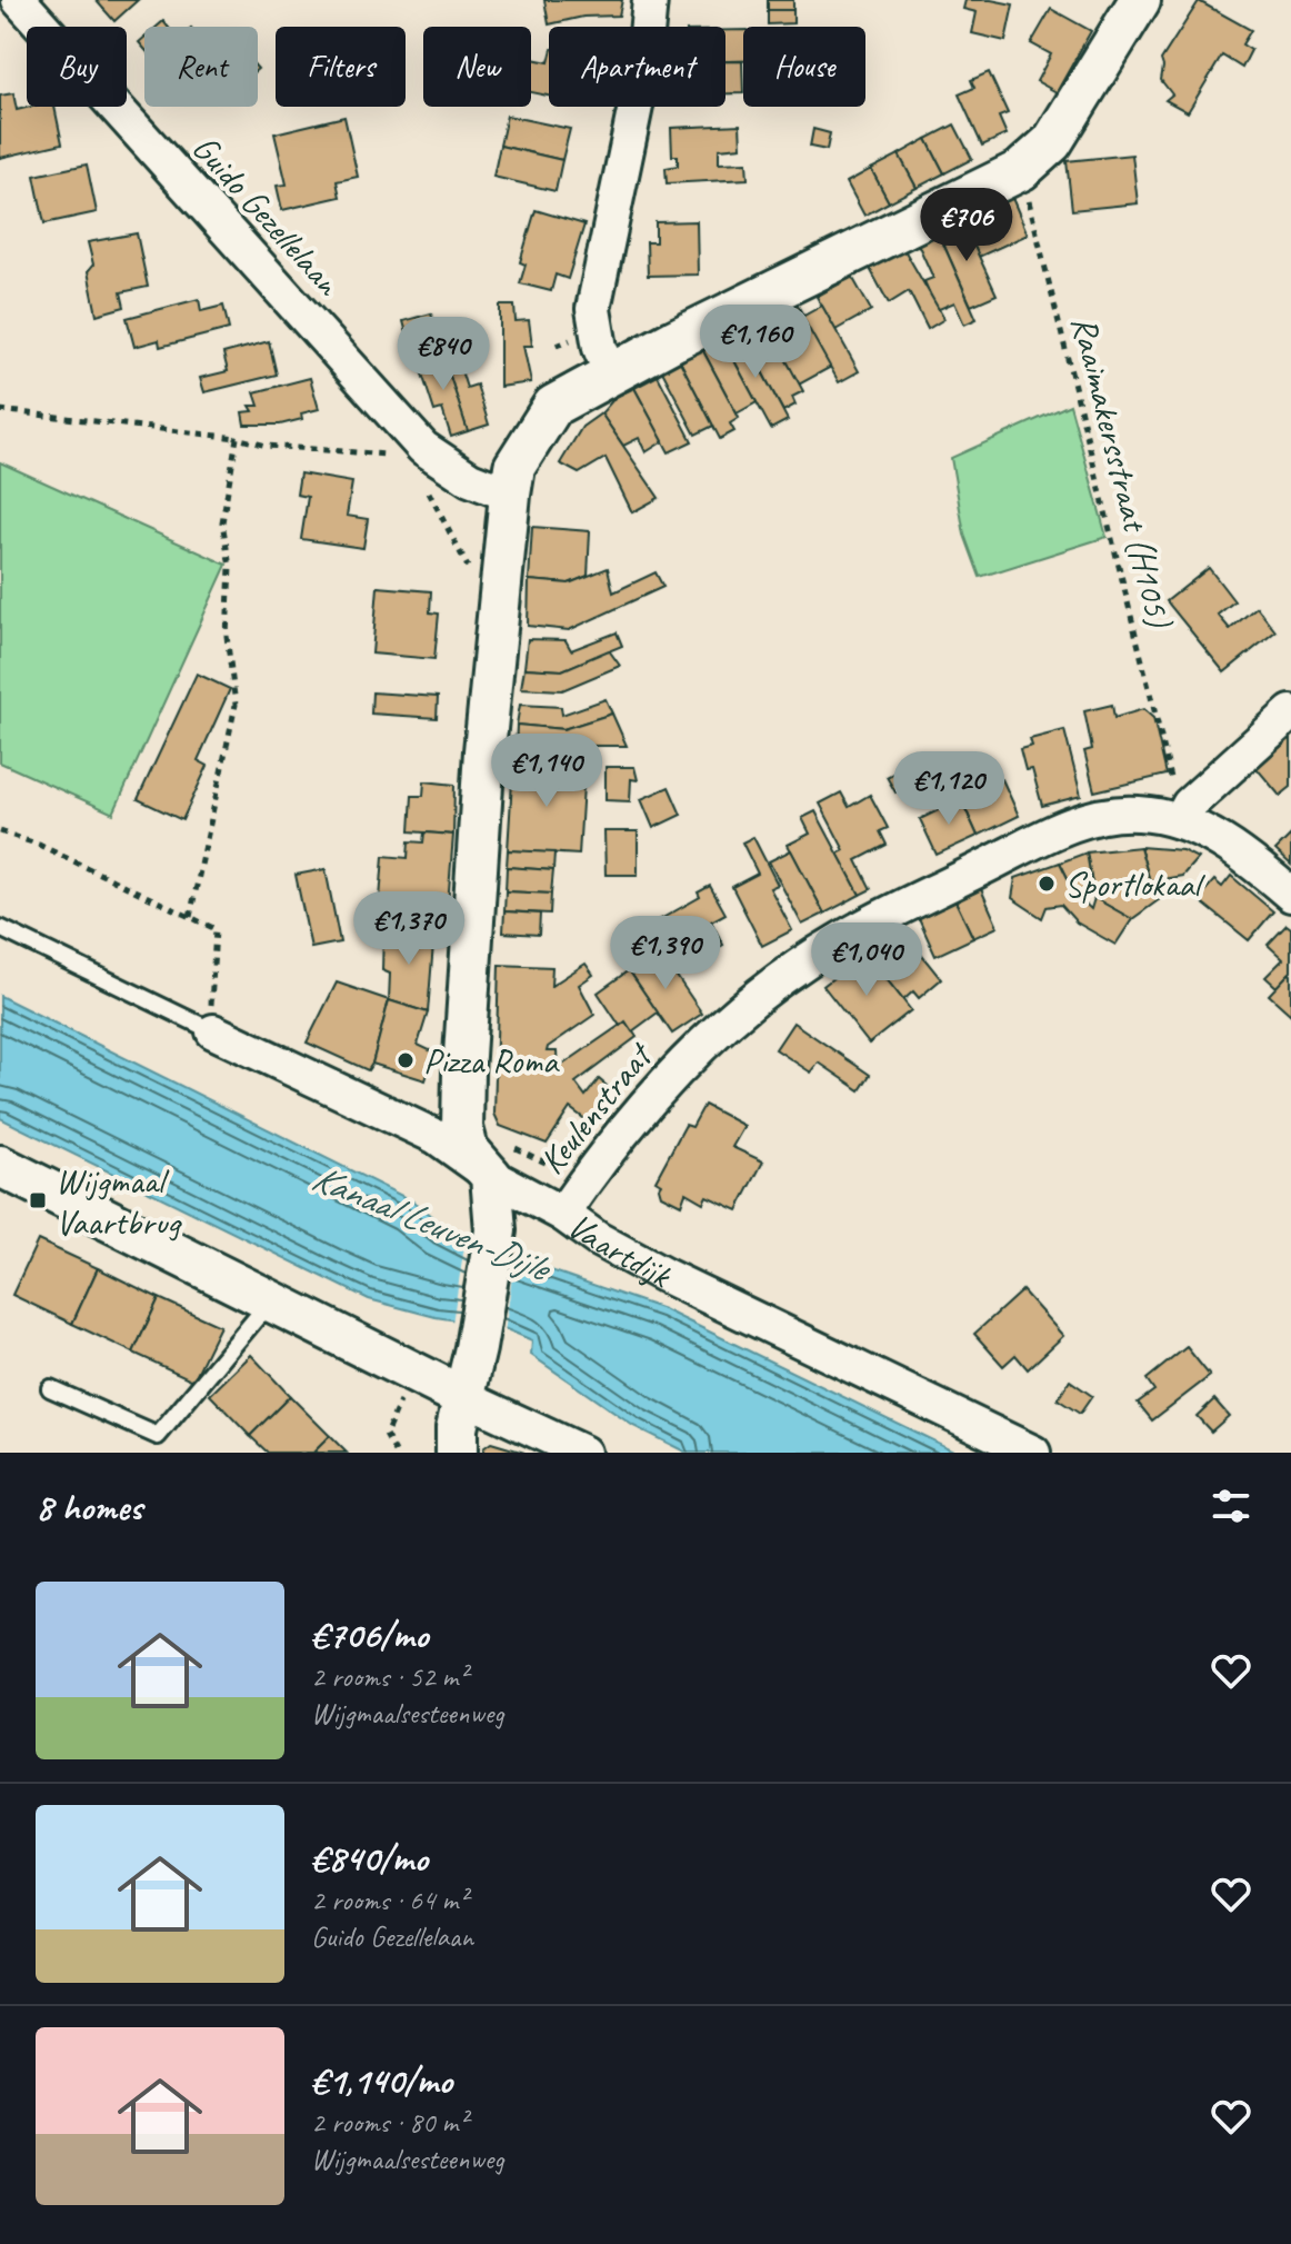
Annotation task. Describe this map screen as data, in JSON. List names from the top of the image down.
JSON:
{
  "streets": {
    "street": ["Guido Gezellelaan", "Keulenstraat", "Vaartdijk"],
    "path": ["Raaimakersstraat (H105)"]
  },
  "crossings": [
    ["Keulenstraat", "Vaartdijk"]
  ],
  "water": ["Kanaal Leuven-Dijle"],
  "places": {
    "other": ["Sportlokaal", "Pizza Roma"],
    "transit": ["Wijgmaal Vaartbrug"]
  },
  "page": {
    "chip": [
      "Buy",
      "Rent",
      "Filters",
      "New",
      "Apartment",
      "House"
    ],
    "price": [
      "€706",
      "€1,160",
      "€840",
      "€1,140",
      "€1,120",
      "€1,370",
      "€1,390",
      "€1,040"
    ],
    "heading": "8 homes",
    "list": [
      {
        "name": "€706/mo",
        "note": "2 rooms · 52 m² · Wijgmaalsesteenweg"
      },
      {
        "name": "€840/mo",
        "note": "2 rooms · 64 m² · Guido Gezellelaan"
      },
      {
        "name": "€1,140/mo",
        "note": "2 rooms · 80 m² · Wijgmaalsesteenweg"
      }
    ]
  }
}
